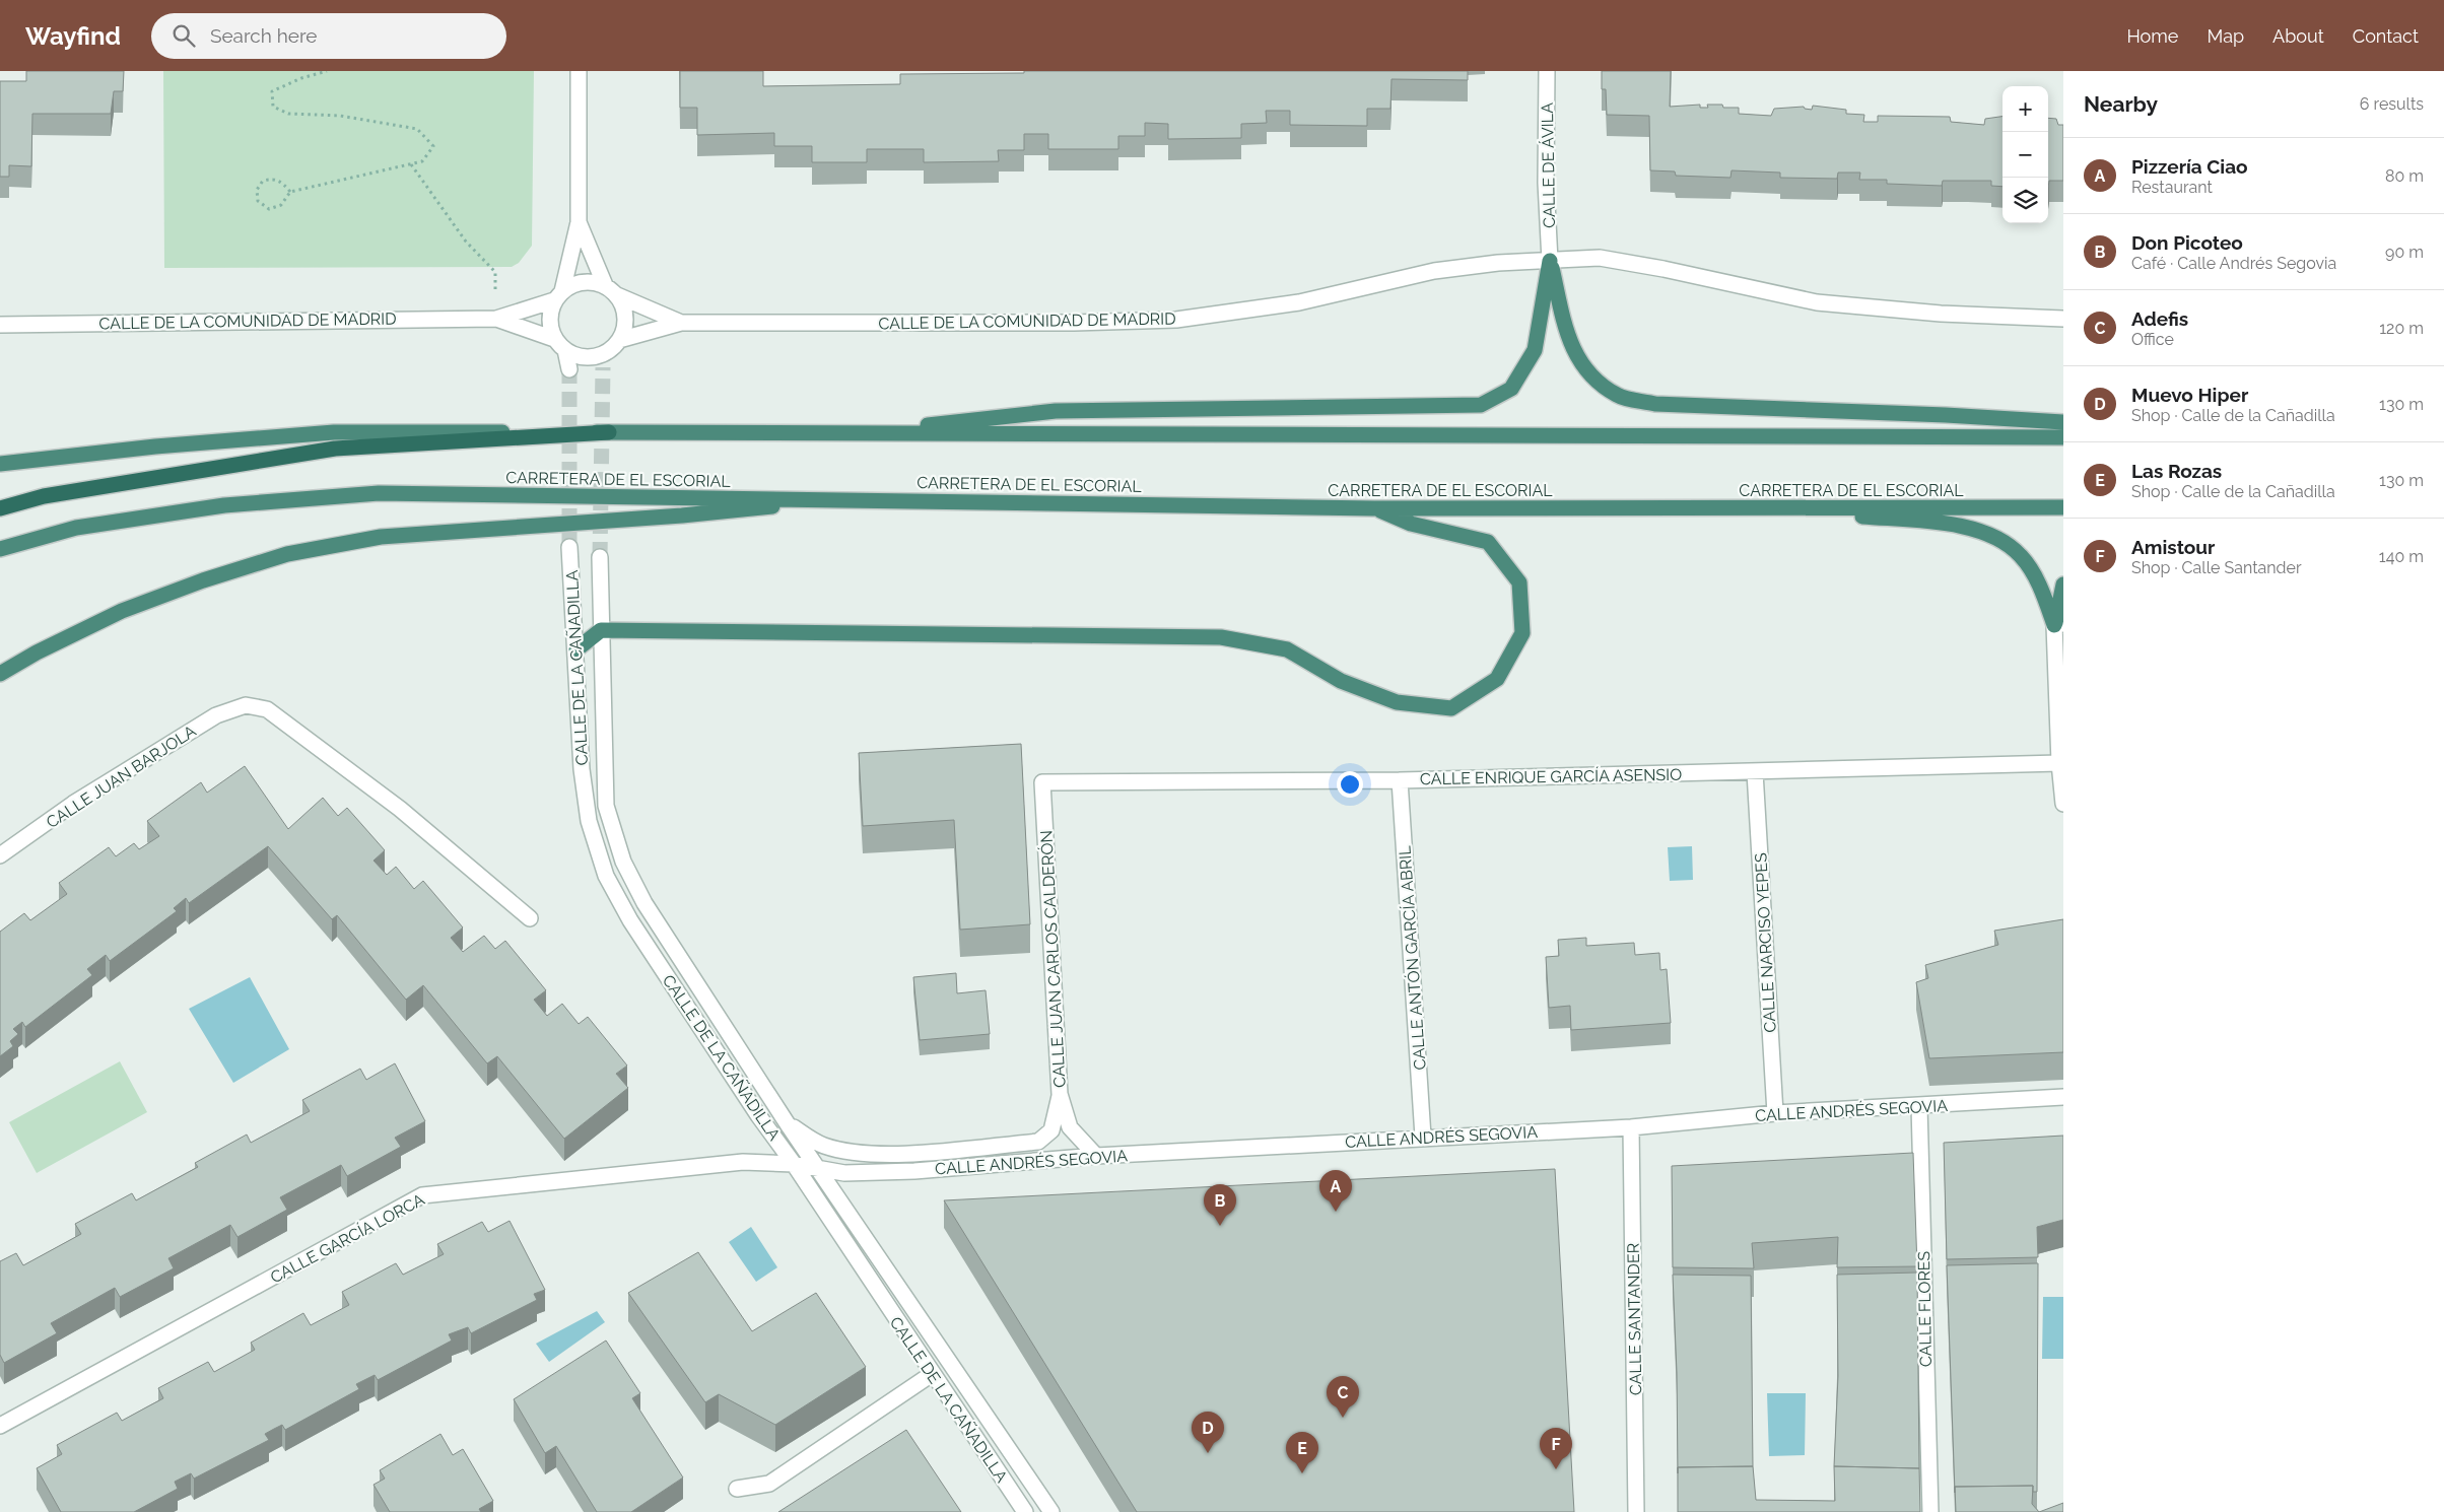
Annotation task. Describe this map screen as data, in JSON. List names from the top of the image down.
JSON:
{
  "streets": {
    "highway": ["CARRETERA DE EL ESCORIAL"],
    "street": [
      "CALLE DE ÁVILA",
      "CALLE DE LA COMUNIDAD DE MADRID",
      "CALLE DE LA CAÑADILLA",
      "CALLE JUAN BARJOLA",
      "CALLE ENRIQUE GARCÍA ASENSIO",
      "CALLE NARCISO YEPES",
      "CALLE ANTÓN GARCÍA ABRIL",
      "CALLE JUAN CARLOS CALDERÓN",
      "CALLE ANDRÉS SEGOVIA",
      "CALLE GARCÍA LORCA",
      "CALLE FLORES",
      "CALLE SANTANDER"
    ]
  },
  "crossings": [
    ["CALLE DE ÁVILA", "CALLE DE LA COMUNIDAD DE MADRID"],
    ["CALLE DE LA CAÑADILLA", "CALLE ANDRÉS SEGOVIA"],
    ["CALLE DE LA CAÑADILLA", "CALLE GARCÍA LORCA"],
    ["CALLE ENRIQUE GARCÍA ASENSIO", "CALLE NARCISO YEPES"],
    ["CALLE ENRIQUE GARCÍA ASENSIO", "CALLE ANTÓN GARCÍA ABRIL"],
    ["CALLE ENRIQUE GARCÍA ASENSIO", "CALLE JUAN CARLOS CALDERÓN"],
    ["CALLE NARCISO YEPES", "CALLE ANDRÉS SEGOVIA"],
    ["CALLE ANTÓN GARCÍA ABRIL", "CALLE ANDRÉS SEGOVIA"],
    ["CALLE JUAN CARLOS CALDERÓN", "CALLE ANDRÉS SEGOVIA"],
    ["CALLE ANDRÉS SEGOVIA", "CALLE GARCÍA LORCA"],
    ["CALLE ANDRÉS SEGOVIA", "CALLE FLORES"],
    ["CALLE ANDRÉS SEGOVIA", "CALLE SANTANDER"]
  ],
  "page": {
    "header": "Wayfind",
    "search": "Search here",
    "nav": [
      "Home",
      "Map",
      "About",
      "Contact"
    ],
    "heading": ["Nearby", "6 results"],
    "map_buttons": ["+", "−"],
    "list": [
      {
        "mark": "A",
        "name": "Pizzería Ciao",
        "note": "Restaurant",
        "value": "80 m"
      },
      {
        "mark": "B",
        "name": "Don Picoteo",
        "note": "Café · Calle Andrés Segovia",
        "value": "90 m"
      },
      {
        "mark": "C",
        "name": "Adefis",
        "note": "Office",
        "value": "120 m"
      },
      {
        "mark": "D",
        "name": "Muevo Hiper",
        "note": "Shop · Calle de la Cañadilla",
        "value": "130 m"
      },
      {
        "mark": "E",
        "name": "Las Rozas",
        "note": "Shop · Calle de la Cañadilla",
        "value": "130 m"
      },
      {
        "mark": "F",
        "name": "Amistour",
        "note": "Shop · Calle Santander",
        "value": "140 m"
      }
    ],
    "pins": [
      "A",
      "B",
      "C",
      "D",
      "F",
      "E"
    ]
  }
}
